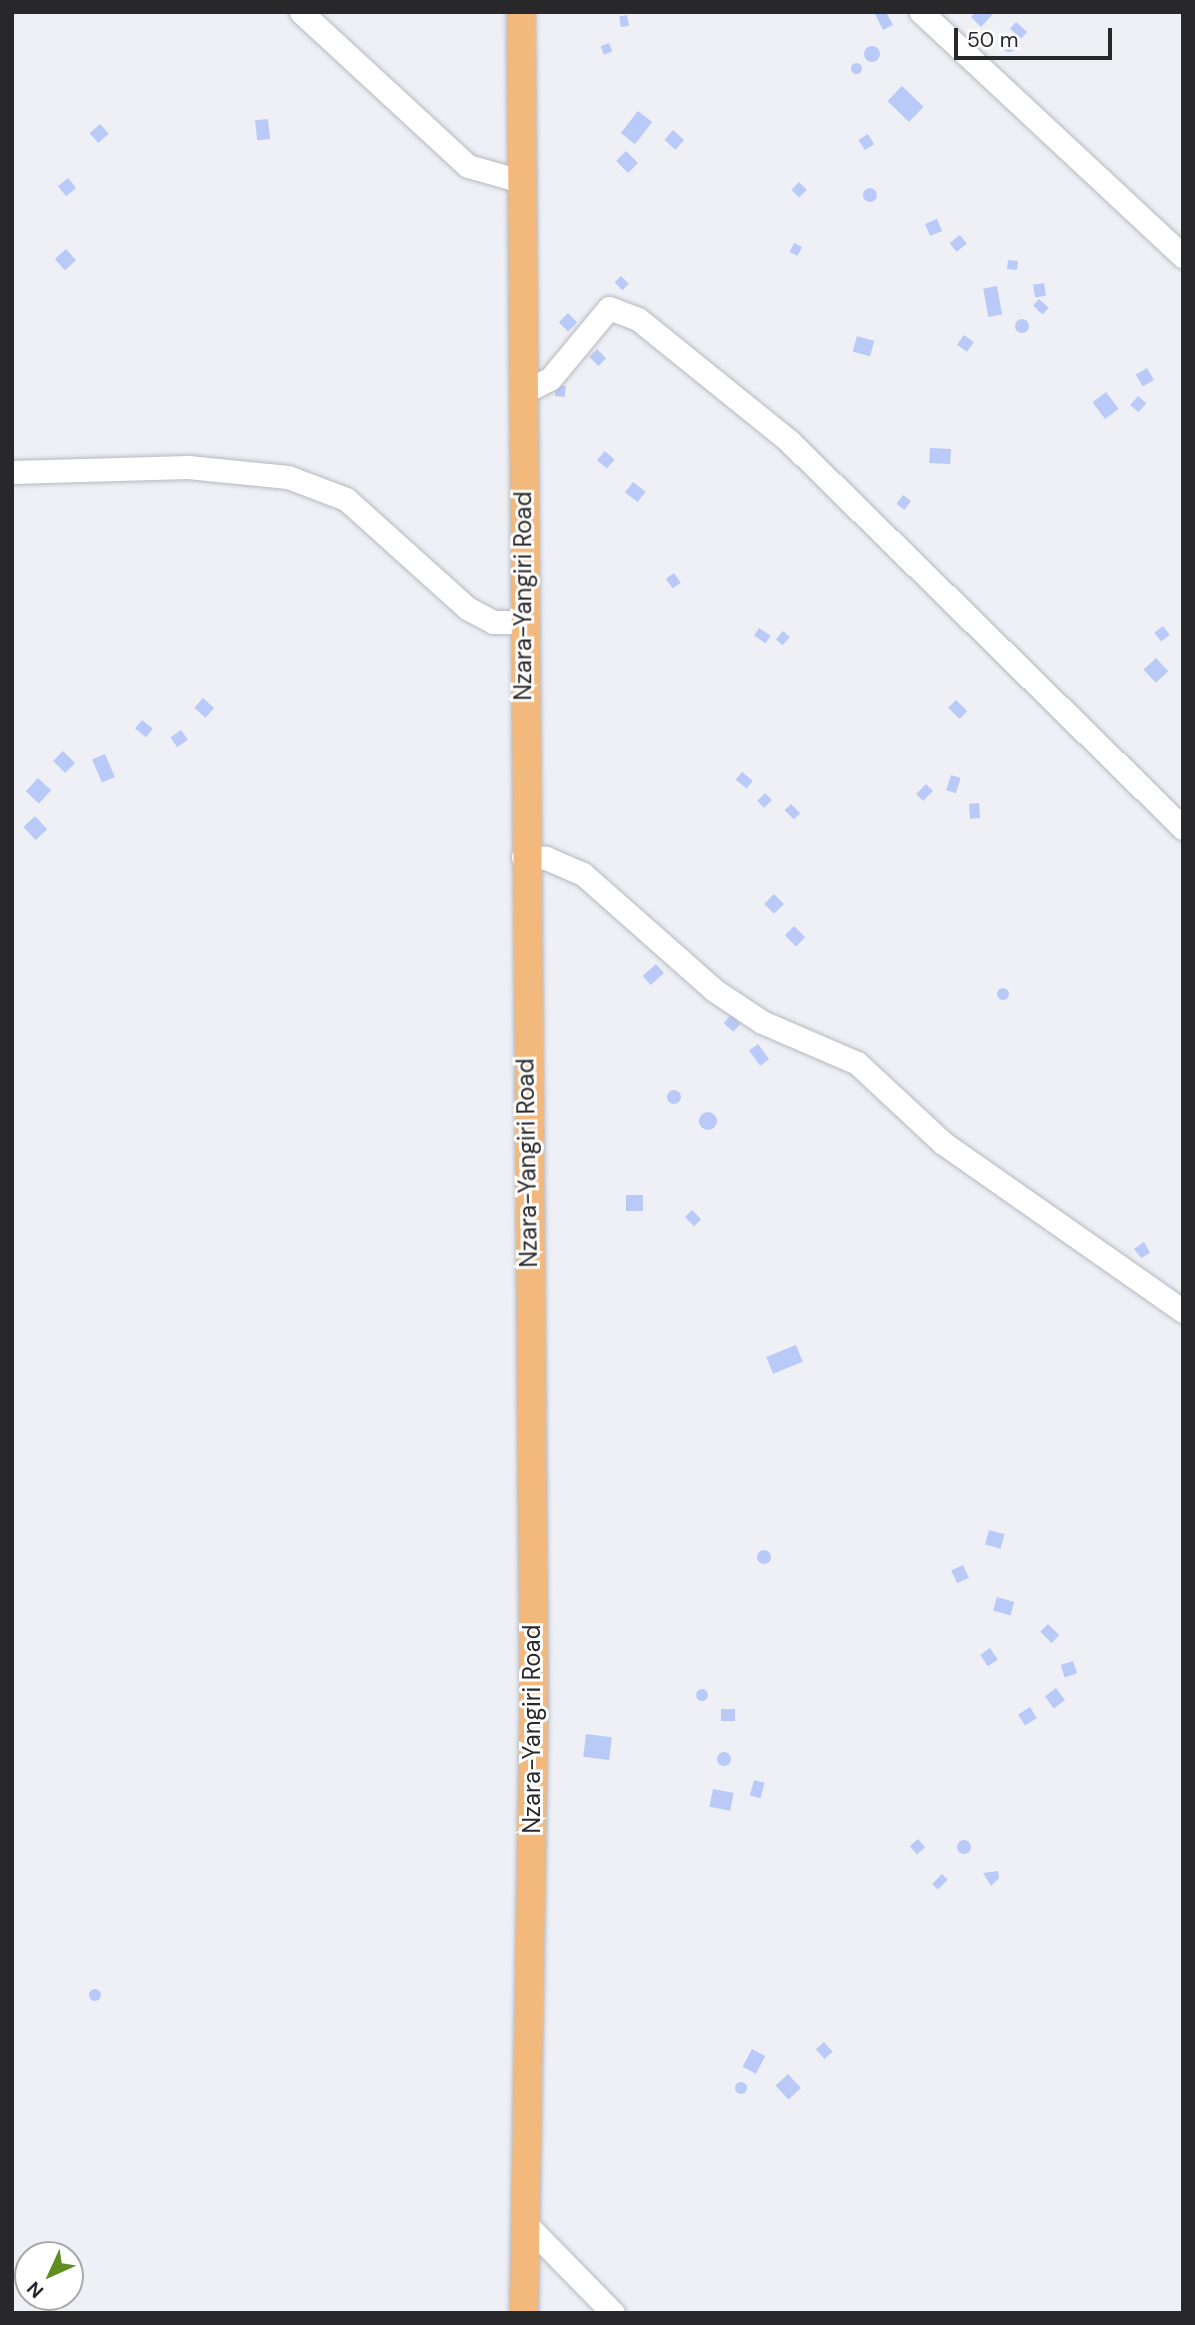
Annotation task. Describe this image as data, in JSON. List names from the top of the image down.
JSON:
{
  "streets": {
    "main road": ["Nzara-Yangiri Road"]
  },
  "scale_bar": "50 m",
  "north": "bottom left"
}
